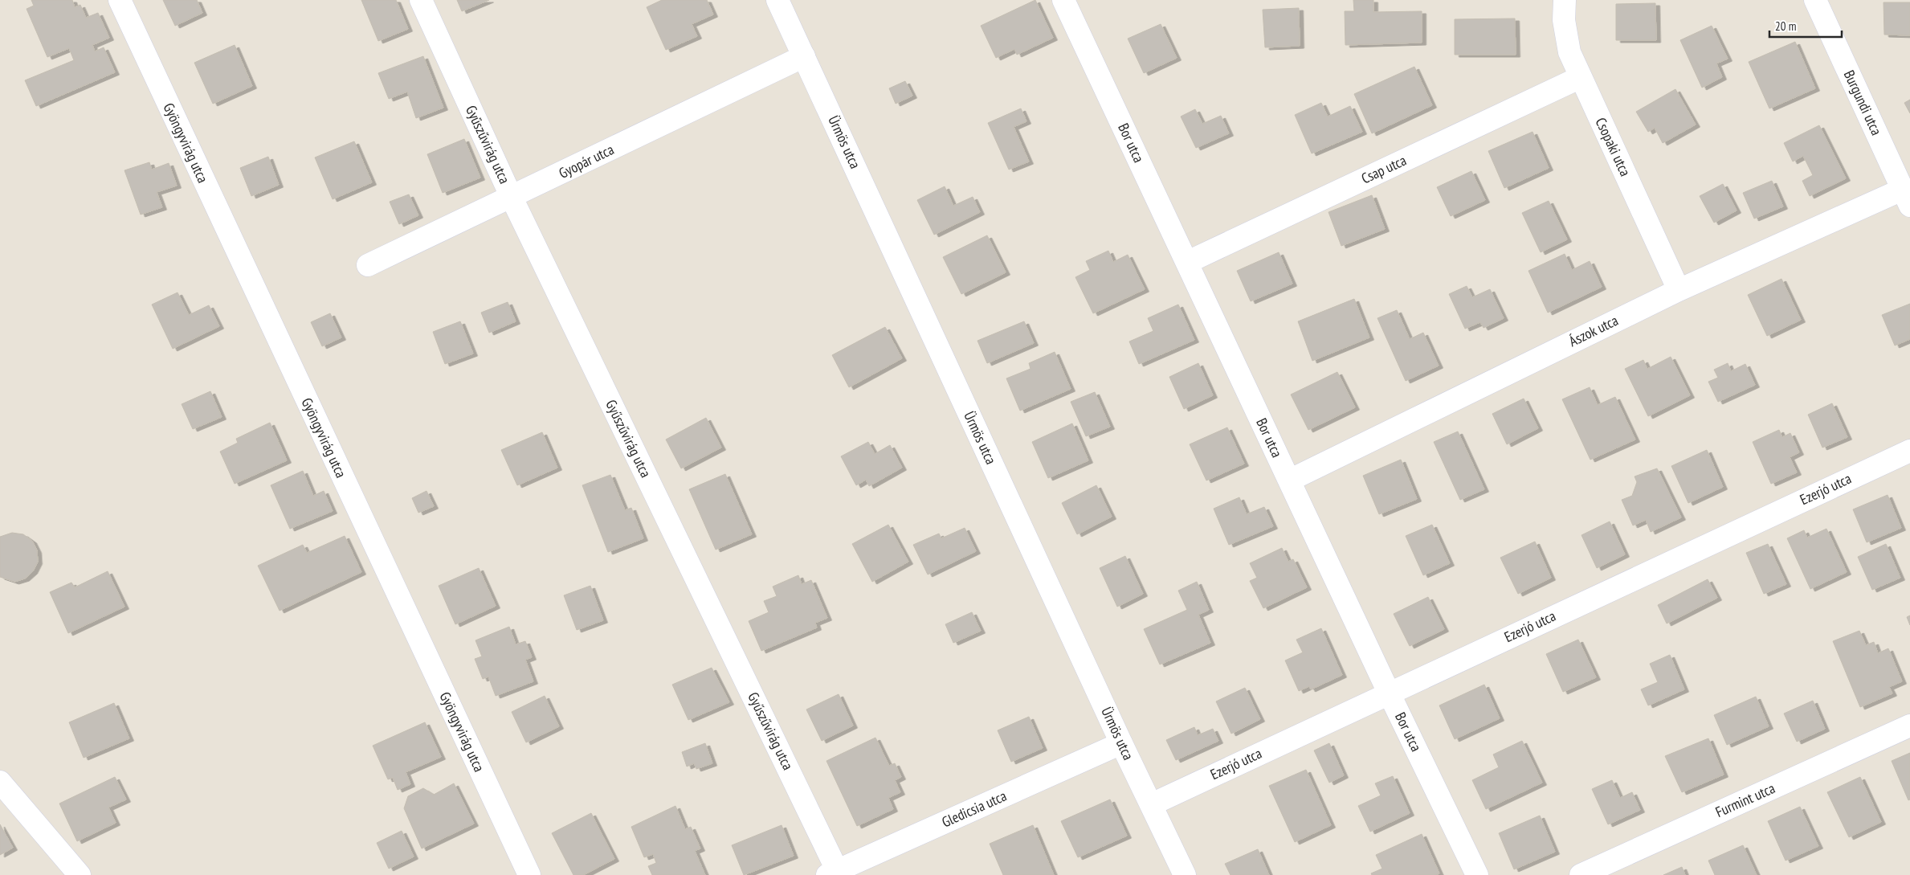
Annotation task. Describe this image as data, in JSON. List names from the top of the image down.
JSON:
{
  "streets": {
    "street": [
      "Burgundi utca",
      "Ürmös utca",
      "Gyöngyvirág utca",
      "Bor utca",
      "Gyűszűvirág utca",
      "Csopaki utca",
      "Gyopár utca",
      "Csap utca",
      "Ászok utca",
      "Ezerjó utca",
      "Furmint utca",
      "Gledicsia utca"
    ]
  },
  "crossings": [
    ["Burgundi utca", "Ászok utca"],
    ["Ürmös utca", "Gyopár utca"],
    ["Ürmös utca", "Ezerjó utca"],
    ["Ürmös utca", "Gledicsia utca"],
    ["Bor utca", "Csap utca"],
    ["Bor utca", "Ászok utca"],
    ["Bor utca", "Ezerjó utca"],
    ["Gyűszűvirág utca", "Gyopár utca"],
    ["Gyűszűvirág utca", "Gledicsia utca"],
    ["Csopaki utca", "Csap utca"],
    ["Csopaki utca", "Ászok utca"]
  ],
  "scale_bar": "20 m"
}
